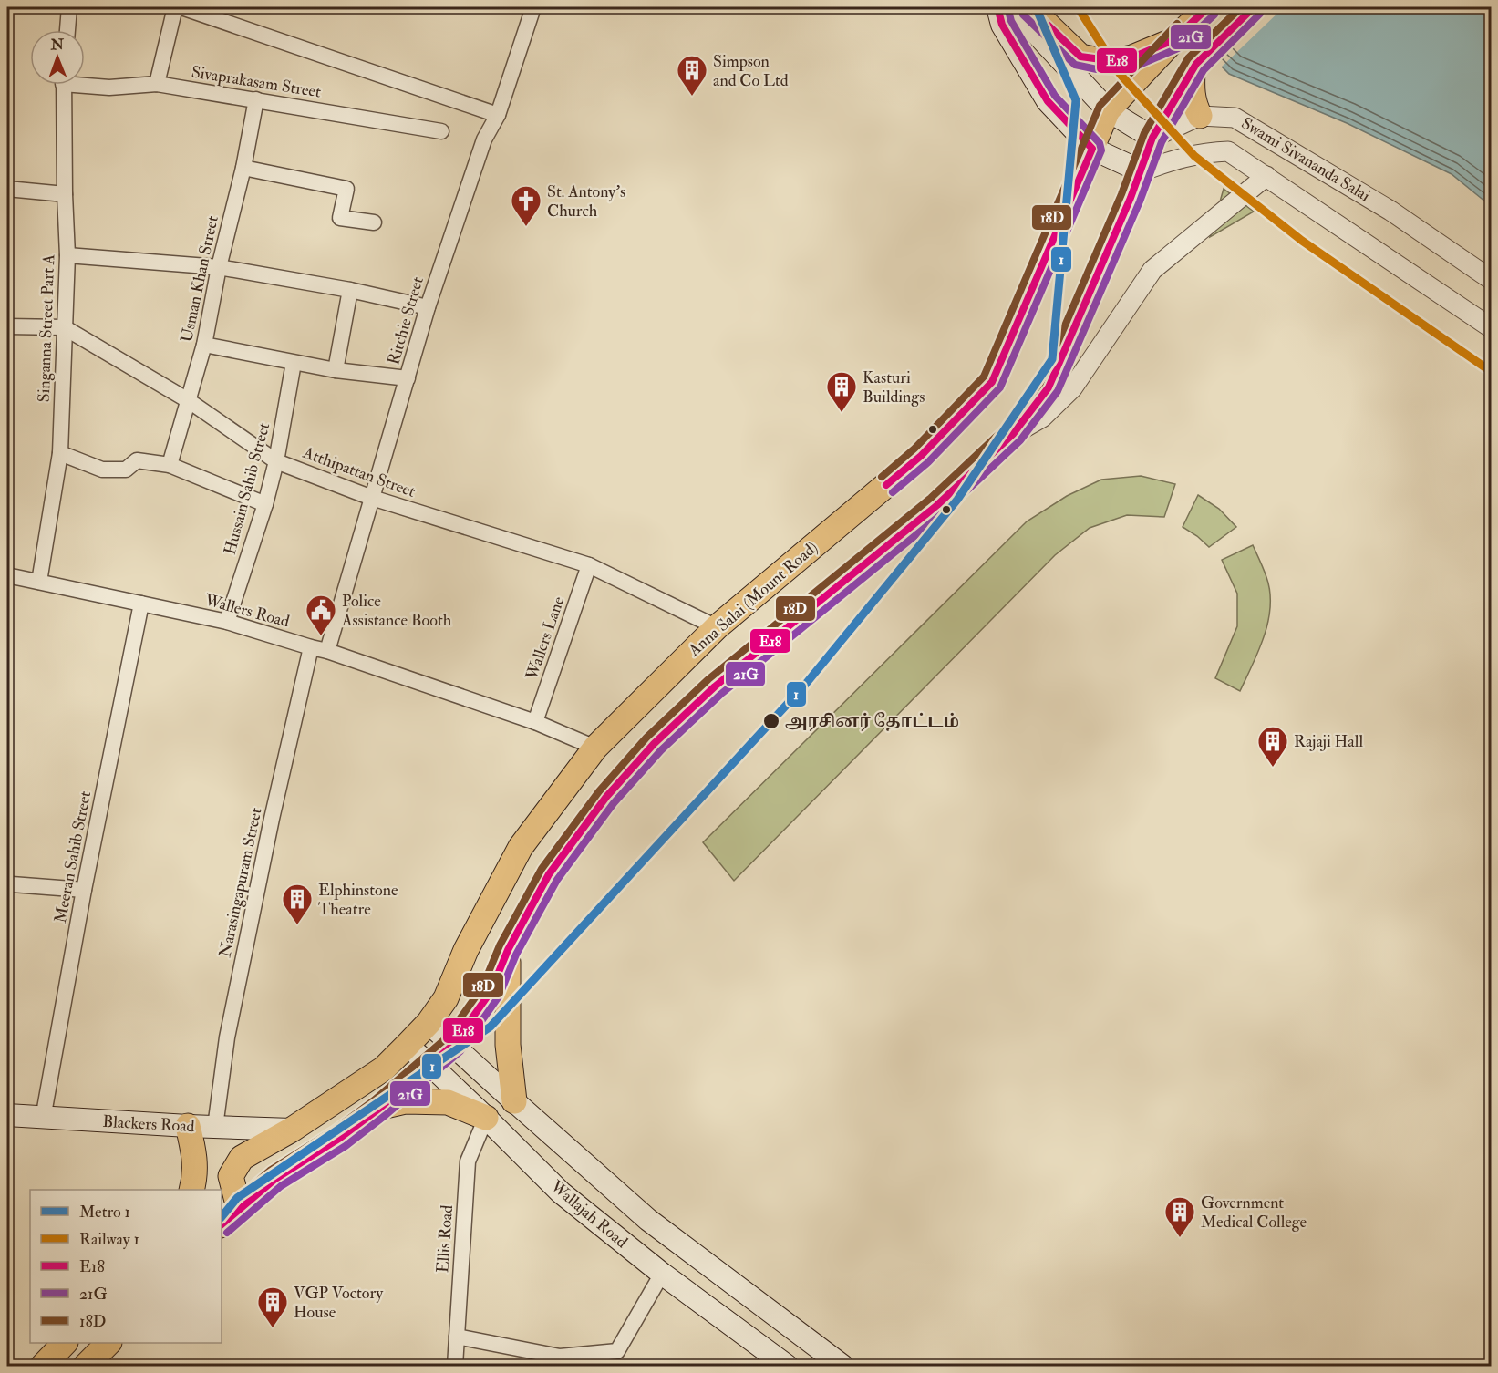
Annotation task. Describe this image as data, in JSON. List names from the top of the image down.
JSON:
{
  "streets": {
    "main road": ["Anna Salai (Mount Road)", "Blackers Road", "Wallajah Road"],
    "street": [
      "Sivaprakasam Street",
      "Swami Sivananda Salai",
      "Usman Khan Street",
      "Ritchie Street",
      "Singanna Street Part A",
      "Atthipattan Street",
      "Hussain Sahib Street",
      "Wallers Road",
      "Wallers Lane",
      "Meeran Sahib Street",
      "Narasingapuram Street",
      "Ellis Road"
    ]
  },
  "crossings": [
    ["Sivaprakasam Street", "Usman Khan Street"],
    ["Usman Khan Street", "Atthipattan Street"],
    ["Ritchie Street", "Atthipattan Street"],
    ["Ritchie Street", "Wallers Road"],
    ["Singanna Street Part A", "Atthipattan Street"],
    ["Singanna Street Part A", "Wallers Road"],
    ["Atthipattan Street", "Hussain Sahib Street"],
    ["Atthipattan Street", "Anna Salai (Mount Road)"],
    ["Atthipattan Street", "Wallers Lane"],
    ["Hussain Sahib Street", "Wallers Road"],
    ["Anna Salai (Mount Road)", "Wallers Road"],
    ["Anna Salai (Mount Road)", "Blackers Road"],
    ["Anna Salai (Mount Road)", "Wallajah Road"],
    ["Wallers Road", "Wallers Lane"],
    ["Wallers Road", "Meeran Sahib Street"],
    ["Wallers Road", "Narasingapuram Street"],
    ["Meeran Sahib Street", "Blackers Road"],
    ["Narasingapuram Street", "Blackers Road"],
    ["Wallajah Road", "Ellis Road"]
  ],
  "places": {
    "building": [
      "Simpson and Co Ltd",
      "Kasturi Buildings",
      "Rajaji Hall",
      "Elphinstone Theatre",
      "Government Medical College",
      "VGP Voctory House"
    ],
    "church": ["St. Antony's Church"],
    "public building": ["Police Assistance Booth"],
    "other": ["அரசினர் தோட்டம்"]
  },
  "lines": [
    "metro line 1",
    "rail line 1",
    "transit line E18",
    "transit line 21G",
    "transit line 18D"
  ],
  "legend": [
    "Metro 1",
    "Railway 1",
    "E18",
    "21G",
    "18D"
  ],
  "north": "top"
}
